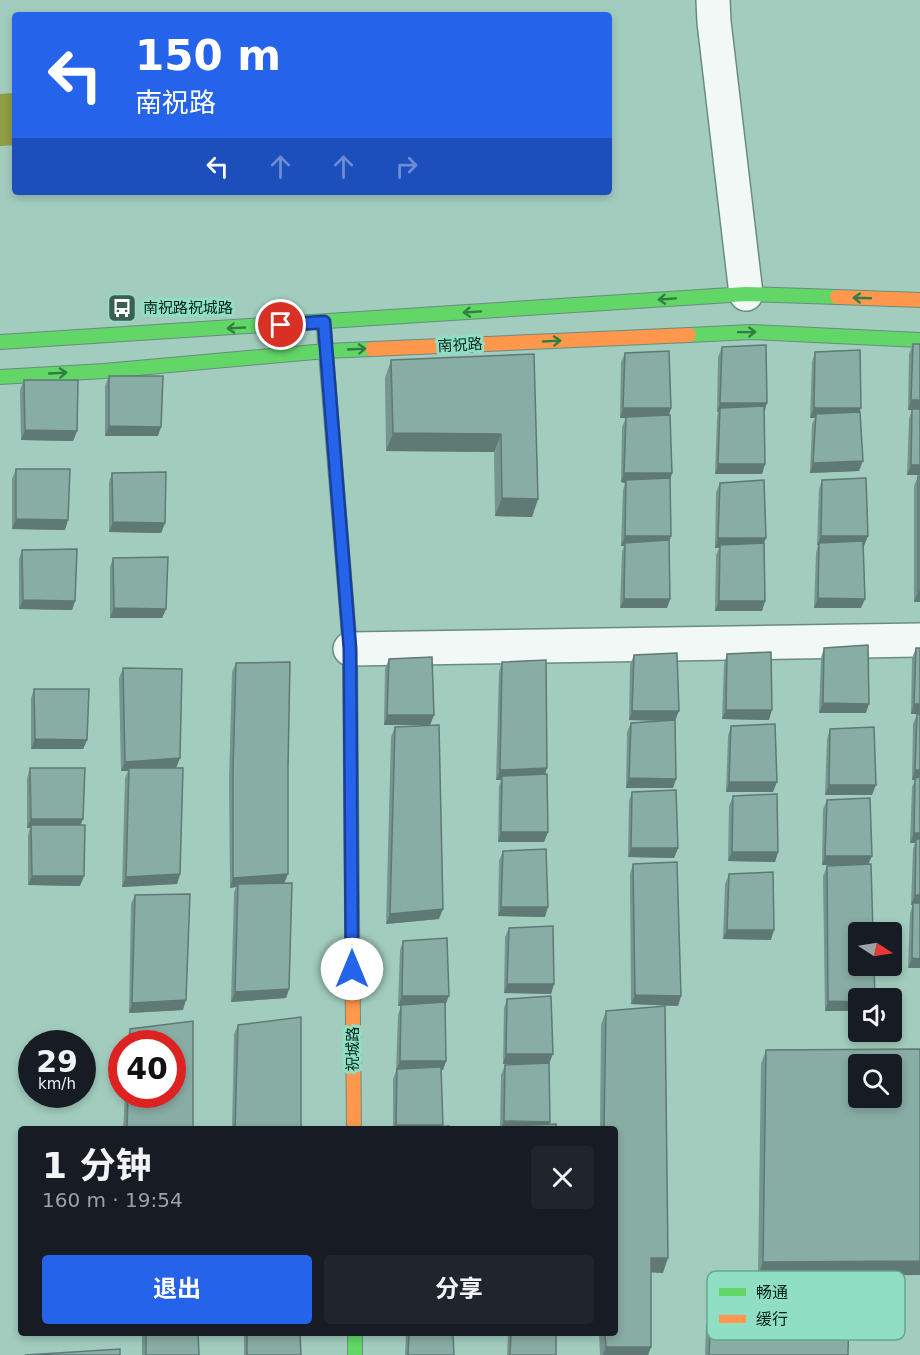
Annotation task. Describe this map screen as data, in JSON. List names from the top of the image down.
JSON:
{
  "streets": {
    "main road": ["南祝路", "祝城路"]
  },
  "crossings": [
    ["南祝路", "祝城路"]
  ],
  "places": {
    "bus stop": ["南祝路祝城路"]
  },
  "legend": ["畅通", "缓行"],
  "north": "right",
  "page": {
    "turn": ["150 m", "南祝路"],
    "speed": "29 km/h",
    "limit": "40",
    "heading": ["1 分钟", "160 m · 19:54"],
    "buttons": ["退出", "分享"]
  }
}
